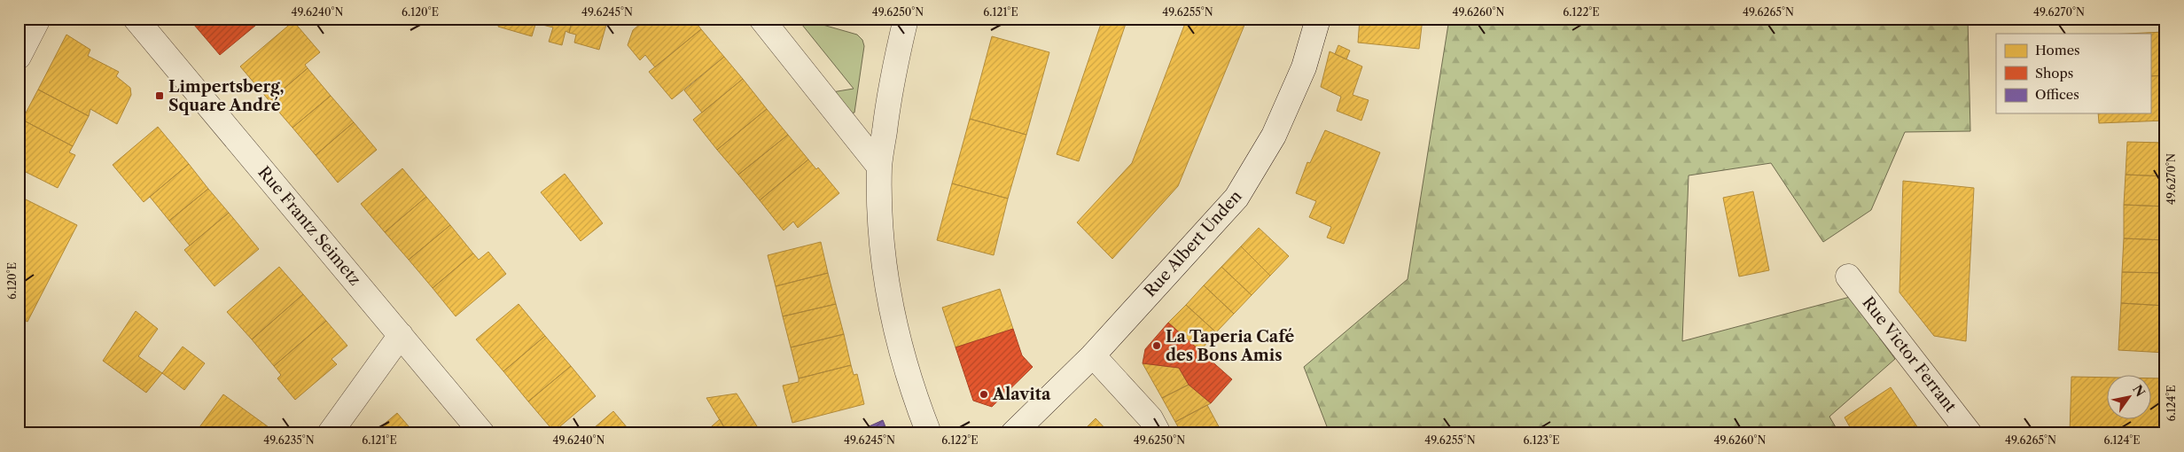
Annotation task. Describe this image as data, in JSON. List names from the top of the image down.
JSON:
{
  "streets": {
    "street": ["Rue Frantz Seimetz", "Rue Albert Unden", "Rue Victor Ferrant"]
  },
  "places": {
    "transit": ["Limpertsberg, Square André"],
    "other": ["La Taperia Café des Bons Amis", "Alavita"]
  },
  "legend": ["Homes", "Shops", "Offices"],
  "north": "top right",
  "coordinates": [
    "49.6240°N",
    "6.120°E",
    "49.6245°N",
    "49.6250°N",
    "6.121°E",
    "49.6255°N",
    "49.6260°N",
    "6.122°E",
    "49.6265°N",
    "49.6270°N",
    "6.124°E",
    "49.6235°N",
    "6.123°E"
  ]
}
